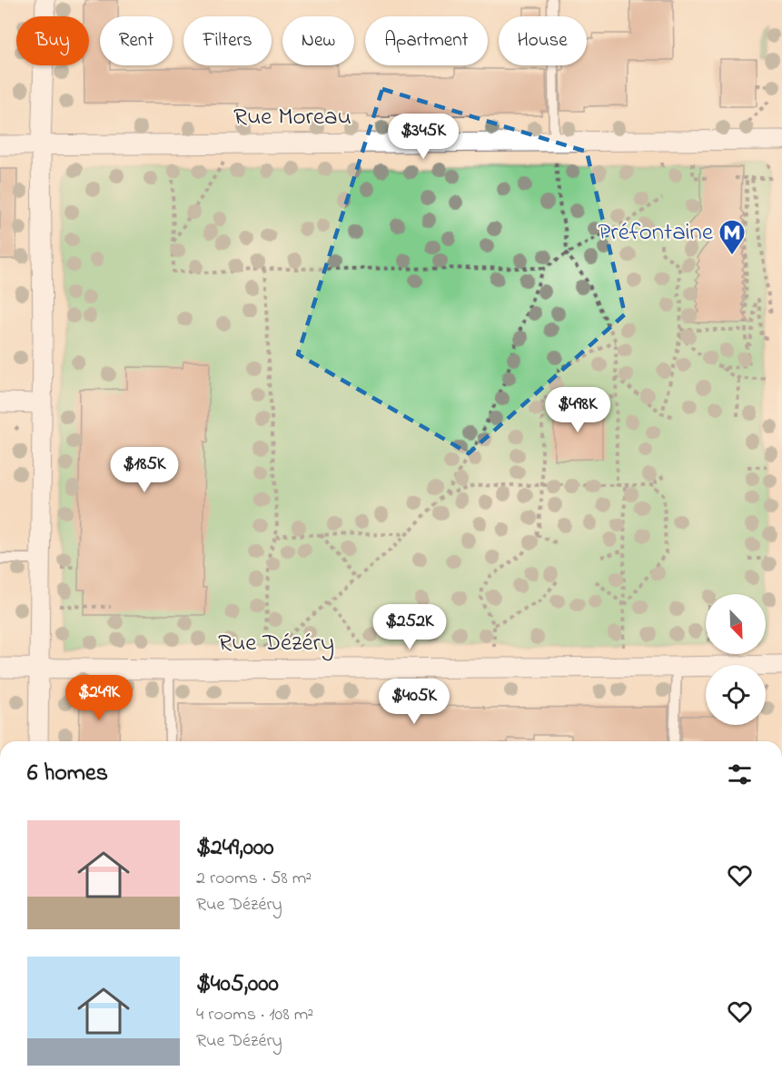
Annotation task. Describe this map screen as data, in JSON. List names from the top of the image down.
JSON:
{
  "streets": {
    "street": ["Rue Moreau", "Rue Dézéry"]
  },
  "places": {
    "metro station": ["Préfontaine"]
  },
  "north": "bottom right",
  "page": {
    "chip": [
      "Buy",
      "Rent",
      "Filters",
      "New",
      "Apartment",
      "House"
    ],
    "price": [
      "$345K",
      "$498K",
      "$185K",
      "$252K",
      "$249K",
      "$405K"
    ],
    "heading": "6 homes",
    "list": [
      {
        "name": "$249,000",
        "note": "2 rooms · 58 m² · Rue Dézéry"
      },
      {
        "name": "$405,000",
        "note": "4 rooms · 108 m² · Rue Dézéry"
      }
    ]
  }
}
